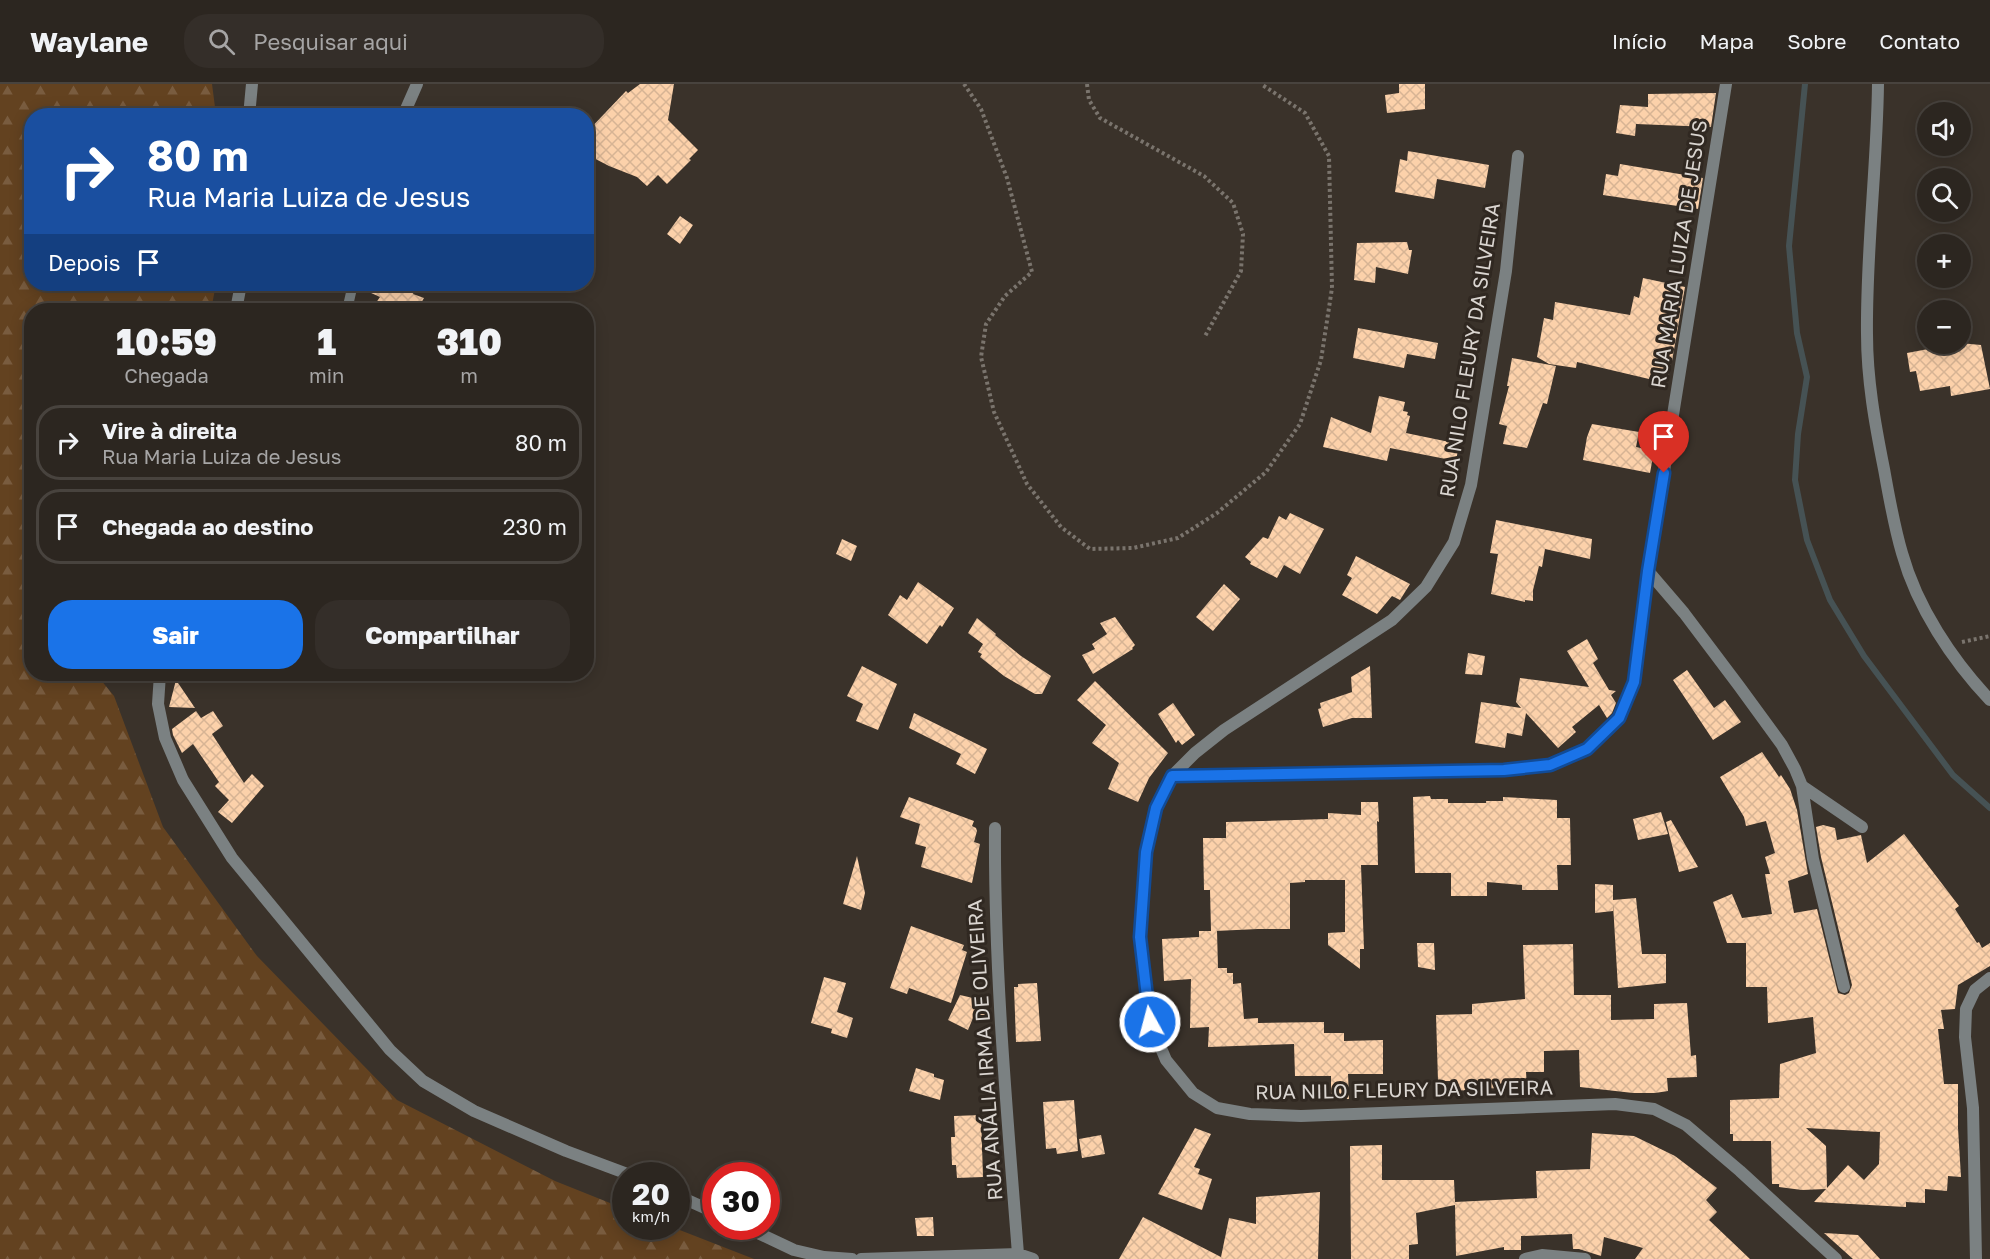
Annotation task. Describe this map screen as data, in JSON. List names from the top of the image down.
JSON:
{
  "streets": {
    "street": ["RUA MARIA LUIZA DE JESUS", "RUA NILO FLEURY DA SILVEIRA", "RUA ANÁLIA IRMA DE OLIVEIRA"]
  },
  "crossings": [
    ["RUA MARIA LUIZA DE JESUS", "RUA NILO FLEURY DA SILVEIRA"]
  ],
  "page": {
    "header": "Waylane",
    "search": "Pesquisar aqui",
    "nav": [
      "Início",
      "Mapa",
      "Sobre",
      "Contato"
    ],
    "map_buttons": ["+", "−"],
    "turn": ["80 m", "Rua Maria Luiza de Jesus"],
    "then": "Depois",
    "eta": [
      "10:59",
      "Chegada",
      "1",
      "min",
      "310",
      "m"
    ],
    "list": [
      {
        "name": "Vire à direita",
        "note": "Rua Maria Luiza de Jesus",
        "value": "80 m"
      },
      {
        "name": "Chegada ao destino",
        "value": "230 m"
      }
    ],
    "buttons": ["Sair", "Compartilhar"],
    "speed": "20 km/h",
    "limit": "30"
  }
}
